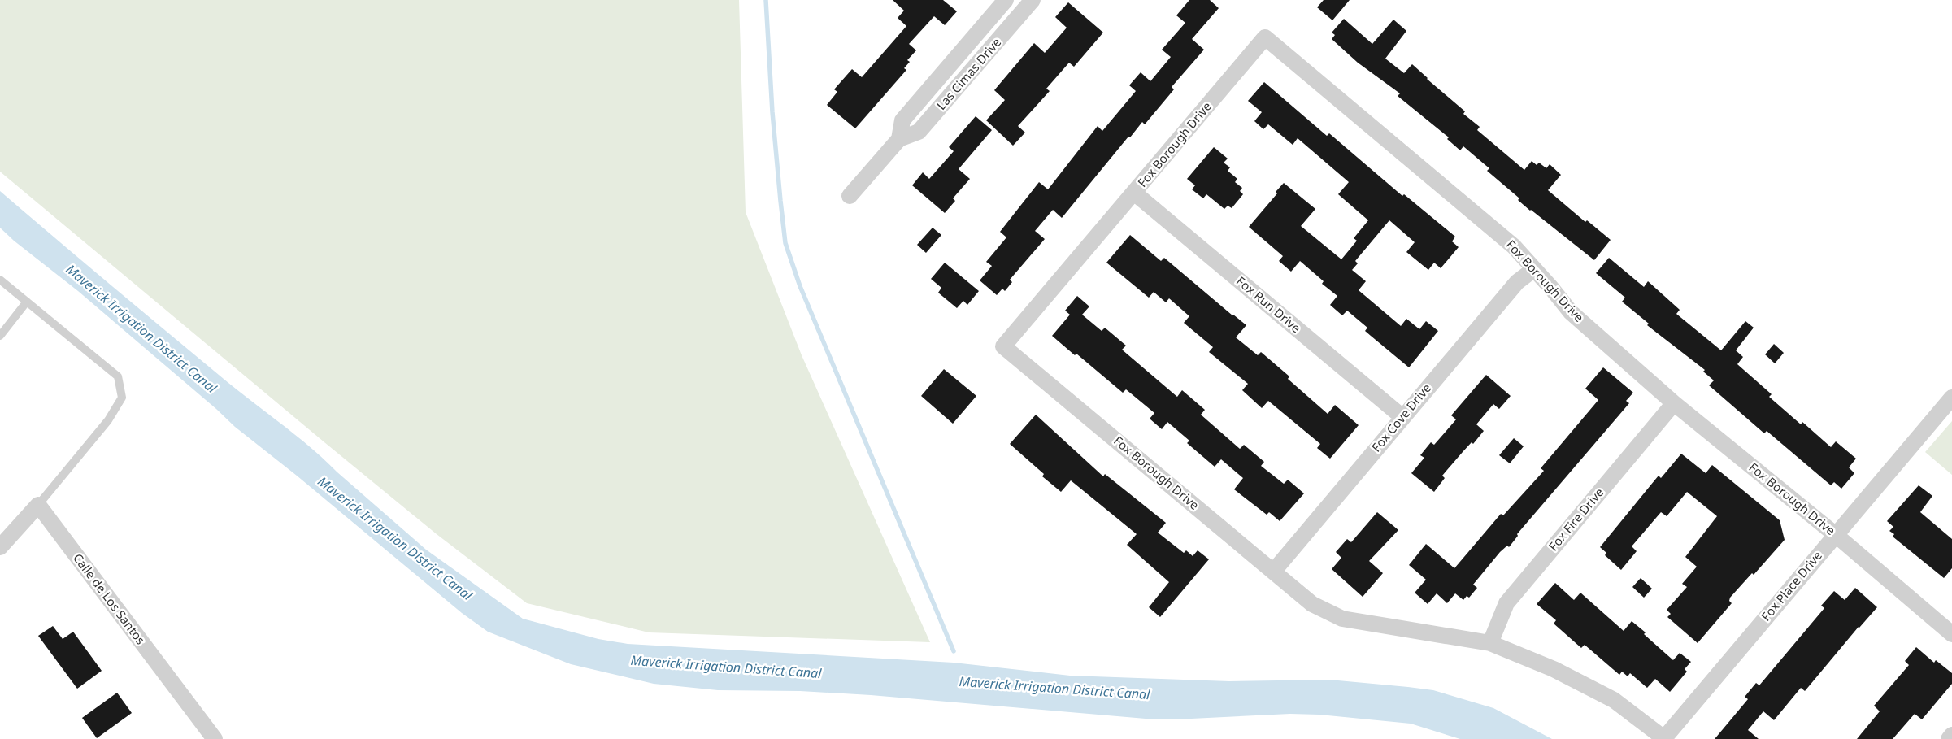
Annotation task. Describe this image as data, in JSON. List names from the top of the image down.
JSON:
{
  "streets": {
    "street": [
      "Las Cimas Drive",
      "Fox Borough Drive",
      "Fox Run Drive",
      "Fox Cove Drive",
      "Fox Fire Drive",
      "Fox Place Drive",
      "Calle de Los Santos"
    ]
  },
  "crossings": [
    ["Fox Borough Drive", "Fox Run Drive"],
    ["Fox Borough Drive", "Fox Cove Drive"],
    ["Fox Borough Drive", "Fox Fire Drive"],
    ["Fox Borough Drive", "Fox Place Drive"],
    ["Fox Run Drive", "Fox Cove Drive"]
  ],
  "water": ["Maverick Irrigation District Canal"]
}
